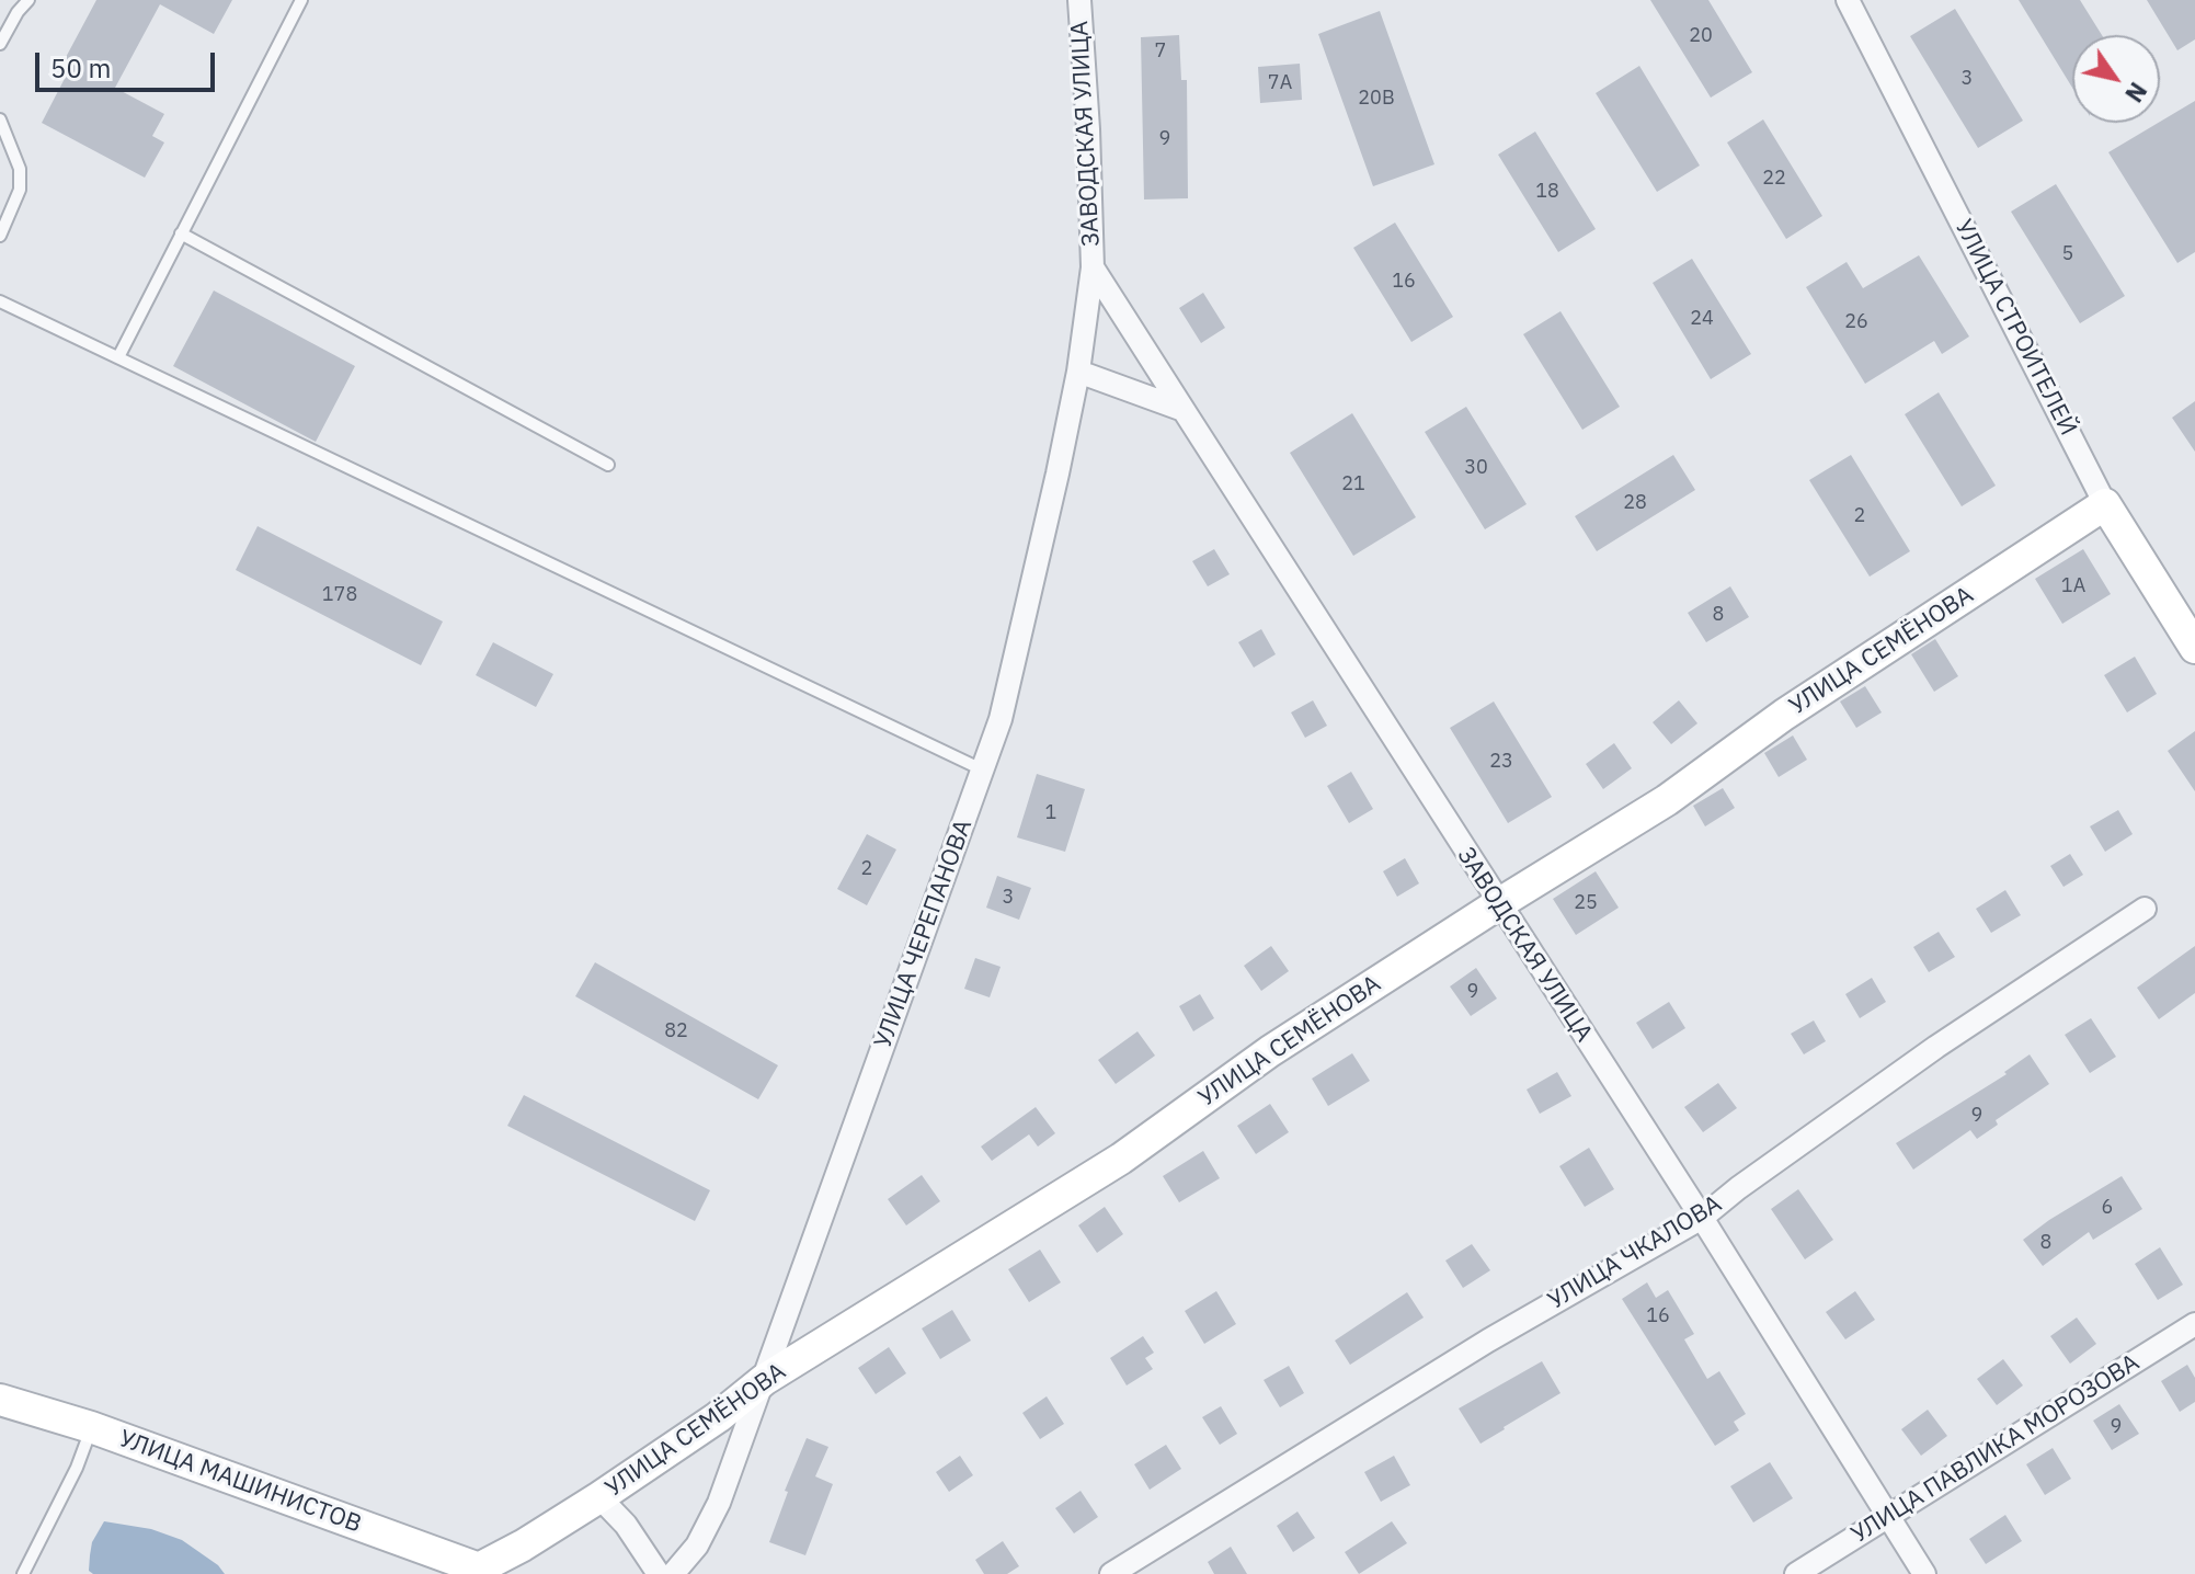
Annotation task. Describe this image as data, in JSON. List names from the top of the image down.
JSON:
{
  "streets": {
    "street": [
      "ЗАВОДСКАЯ УЛИЦА",
      "УЛИЦА СТРОИТЕЛЕЙ",
      "УЛИЦА СЕМЁНОВА",
      "УЛИЦА ЧЕРЕПАНОВА",
      "УЛИЦА ЧКАЛОВА",
      "УЛИЦА ПАВЛИКА МОРОЗОВА",
      "УЛИЦА МАШИНИСТОВ"
    ]
  },
  "crossings": [
    ["ЗАВОДСКАЯ УЛИЦА", "УЛИЦА СЕМЁНОВА"],
    ["ЗАВОДСКАЯ УЛИЦА", "УЛИЦА ЧЕРЕПАНОВА"],
    ["ЗАВОДСКАЯ УЛИЦА", "УЛИЦА ЧКАЛОВА"],
    ["ЗАВОДСКАЯ УЛИЦА", "УЛИЦА ПАВЛИКА МОРОЗОВА"],
    ["УЛИЦА СТРОИТЕЛЕЙ", "УЛИЦА СЕМЁНОВА"],
    ["УЛИЦА СЕМЁНОВА", "УЛИЦА ЧЕРЕПАНОВА"],
    ["УЛИЦА СЕМЁНОВА", "УЛИЦА МАШИНИСТОВ"]
  ],
  "house_numbers": [
    "20",
    "7",
    "3",
    "7А",
    "20В",
    "9",
    "22",
    "18",
    "5",
    "16",
    "24",
    "26",
    "30",
    "21",
    "28",
    "2",
    "1А",
    "178",
    "8",
    "23",
    "1",
    "2",
    "3",
    "25",
    "9",
    "82",
    "9",
    "6",
    "8",
    "16",
    "9"
  ],
  "scale_bar": "50 m",
  "north": "bottom right"
}
